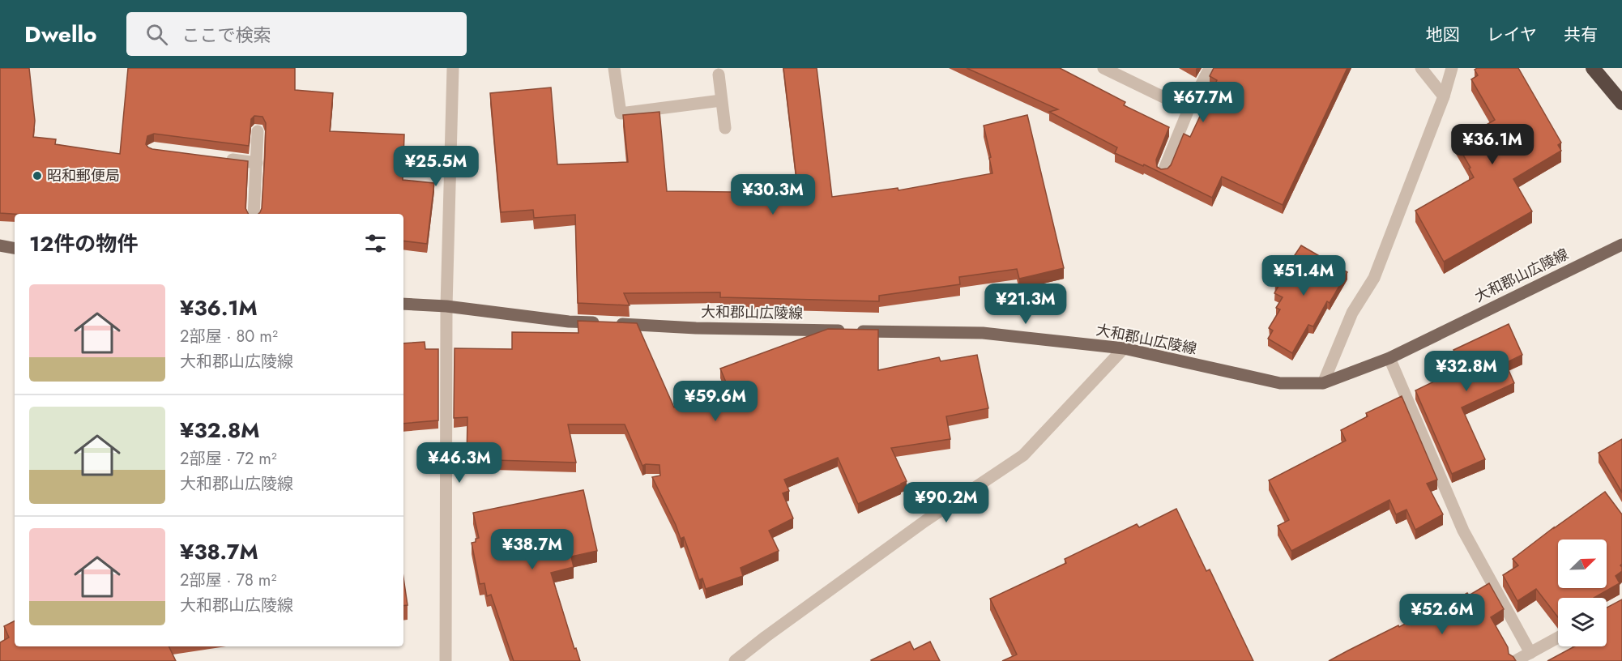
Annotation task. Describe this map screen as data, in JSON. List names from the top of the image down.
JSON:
{
  "streets": {
    "main road": ["大和郡山広陵線"]
  },
  "places": ["昭和郵便局"],
  "north": "top right",
  "page": {
    "header": "Dwello",
    "search": "ここで検索",
    "nav": ["地図", "レイヤ", "共有"],
    "price": [
      "¥67.7M",
      "¥36.1M",
      "¥25.5M",
      "¥30.3M",
      "¥51.4M",
      "¥21.3M",
      "¥32.8M",
      "¥59.6M",
      "¥46.3M",
      "¥90.2M",
      "¥38.7M",
      "¥52.6M"
    ],
    "heading": "12件の物件",
    "list": [
      {
        "name": "¥36.1M",
        "note": "2部屋 · 80 m² · 大和郡山広陵線"
      },
      {
        "name": "¥32.8M",
        "note": "2部屋 · 72 m² · 大和郡山広陵線"
      },
      {
        "name": "¥38.7M",
        "note": "2部屋 · 78 m² · 大和郡山広陵線"
      }
    ]
  }
}
